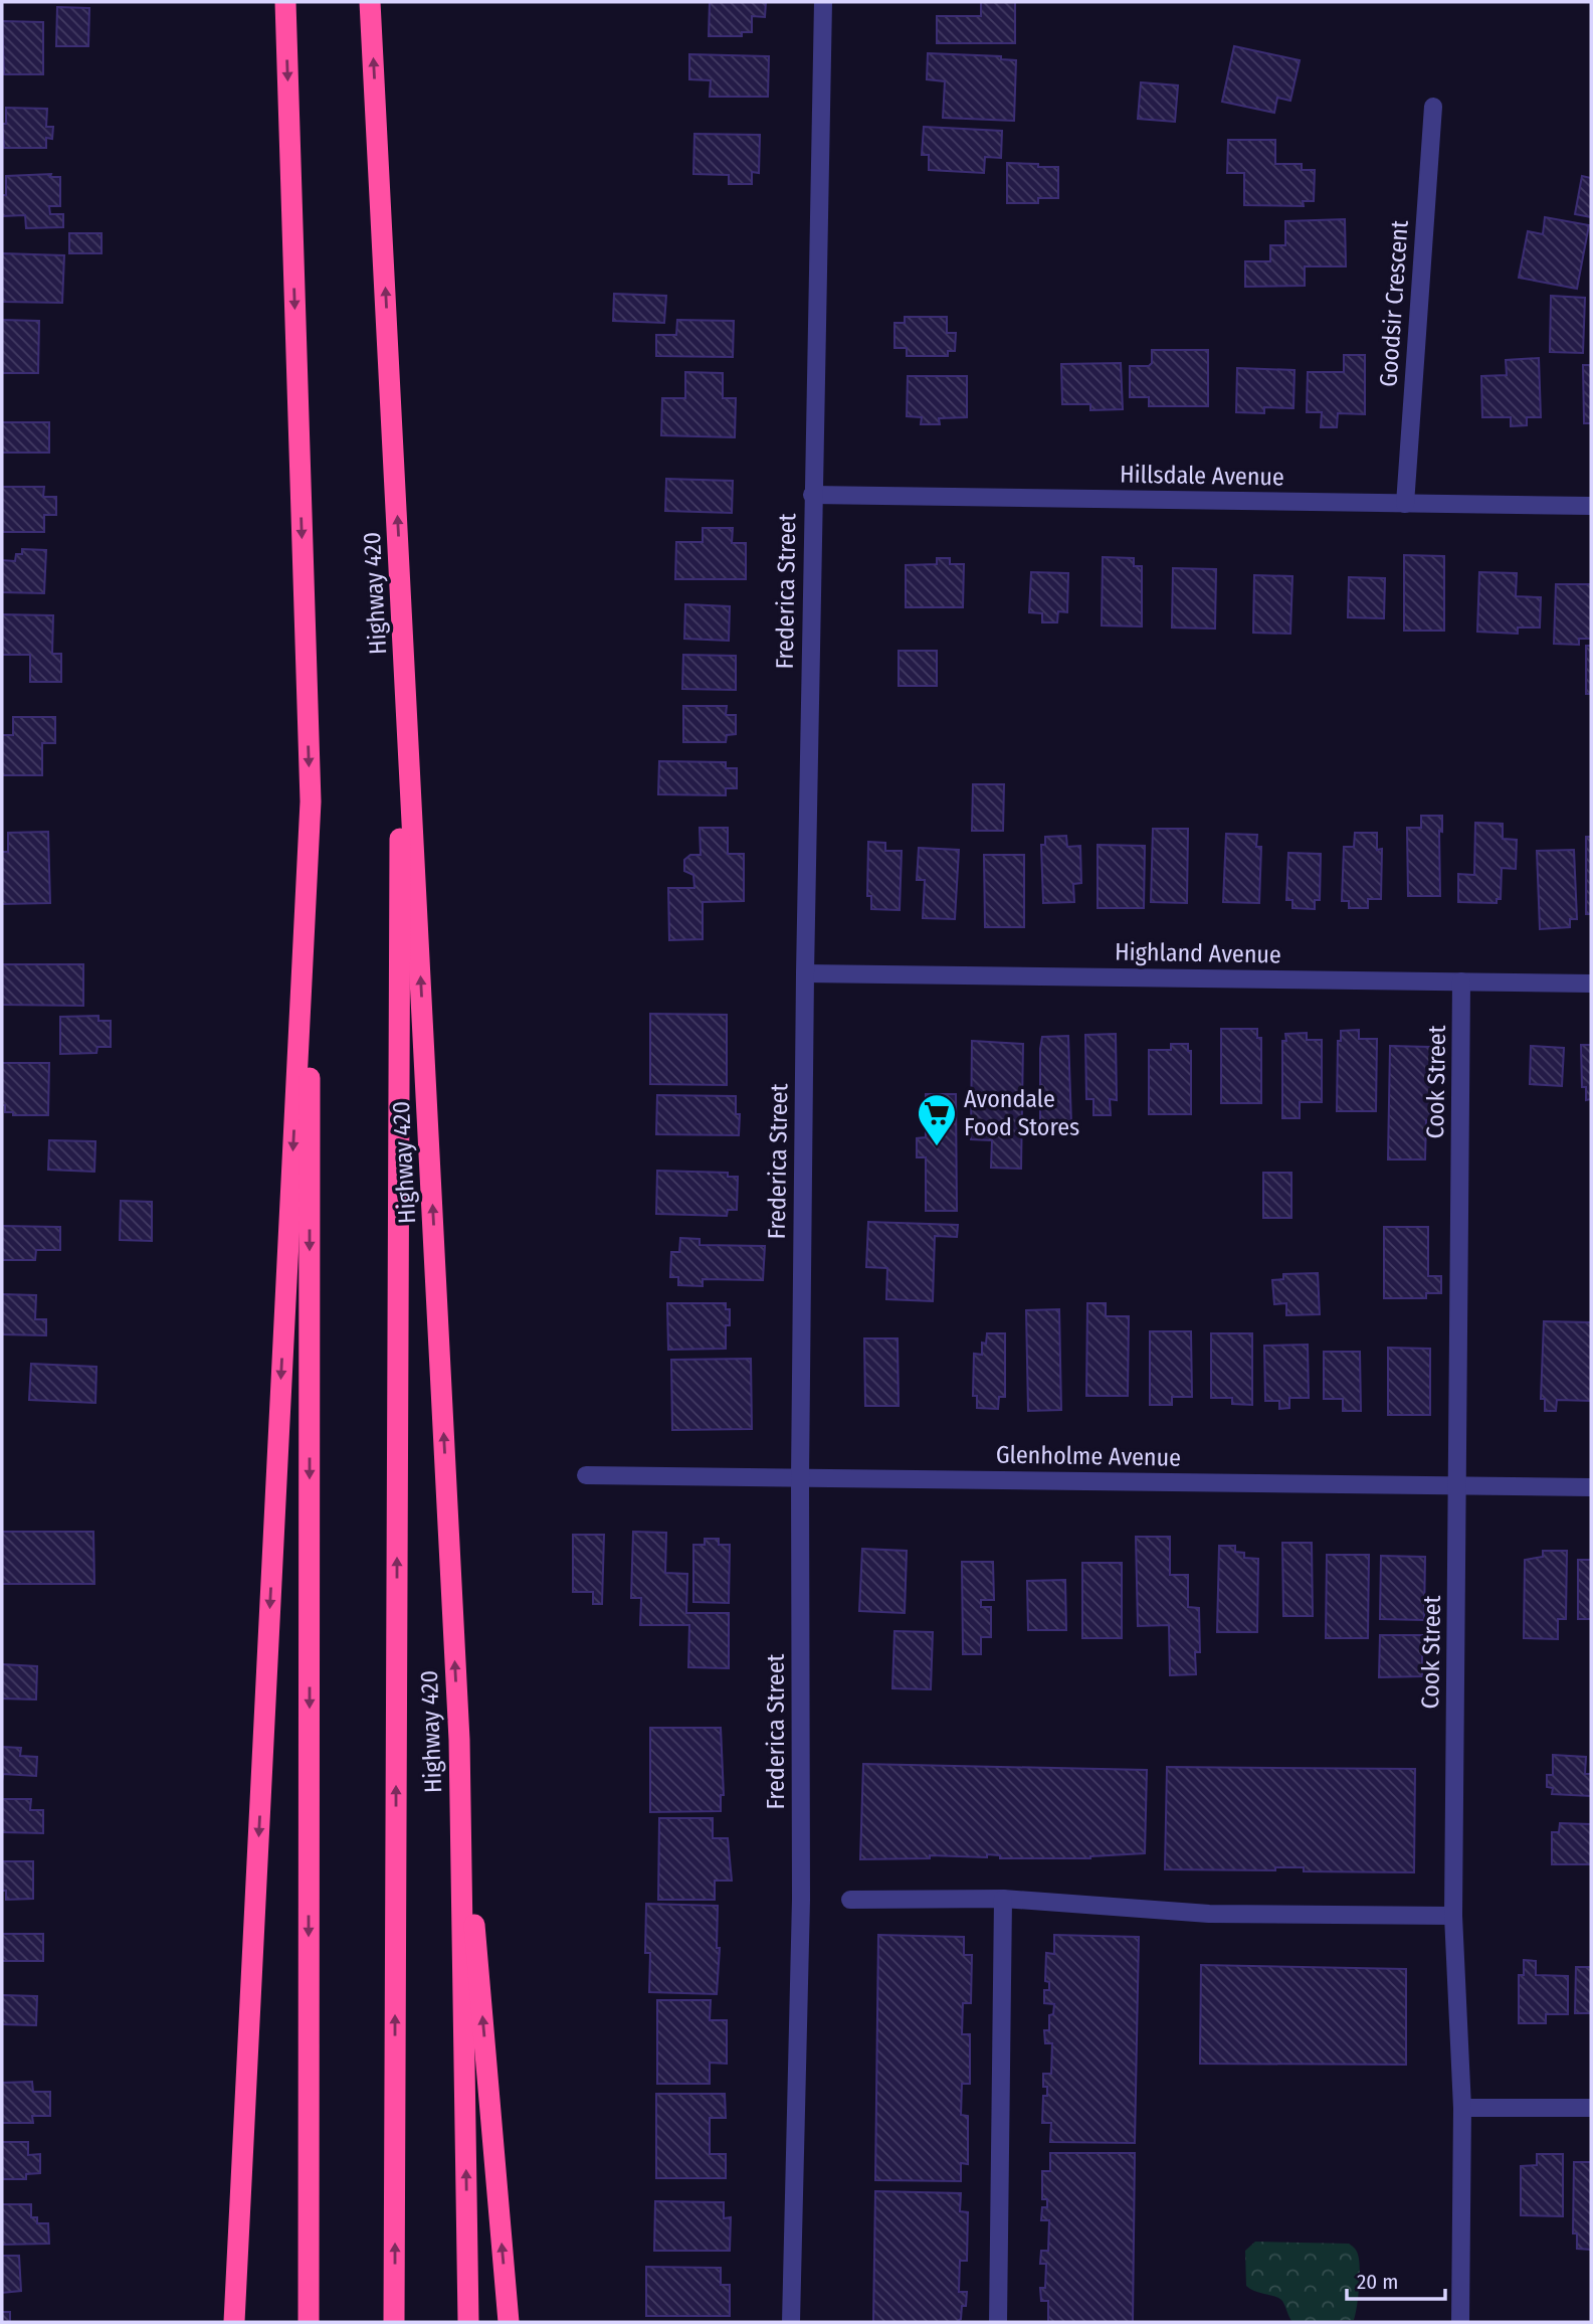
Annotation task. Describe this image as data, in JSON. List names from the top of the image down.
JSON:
{
  "streets": {
    "highway": ["Highway 420"],
    "street": [
      "Goodsir Crescent",
      "Hillsdale Avenue",
      "Frederica Street",
      "Highland Avenue",
      "Cook Street",
      "Glenholme Avenue"
    ]
  },
  "crossings": [
    ["Goodsir Crescent", "Hillsdale Avenue"],
    ["Hillsdale Avenue", "Frederica Street"],
    ["Frederica Street", "Highland Avenue"],
    ["Frederica Street", "Glenholme Avenue"],
    ["Highland Avenue", "Cook Street"],
    ["Cook Street", "Glenholme Avenue"]
  ],
  "places": {
    "supermarket": ["Avondale Food Stores"]
  },
  "scale_bar": "20 m"
}
